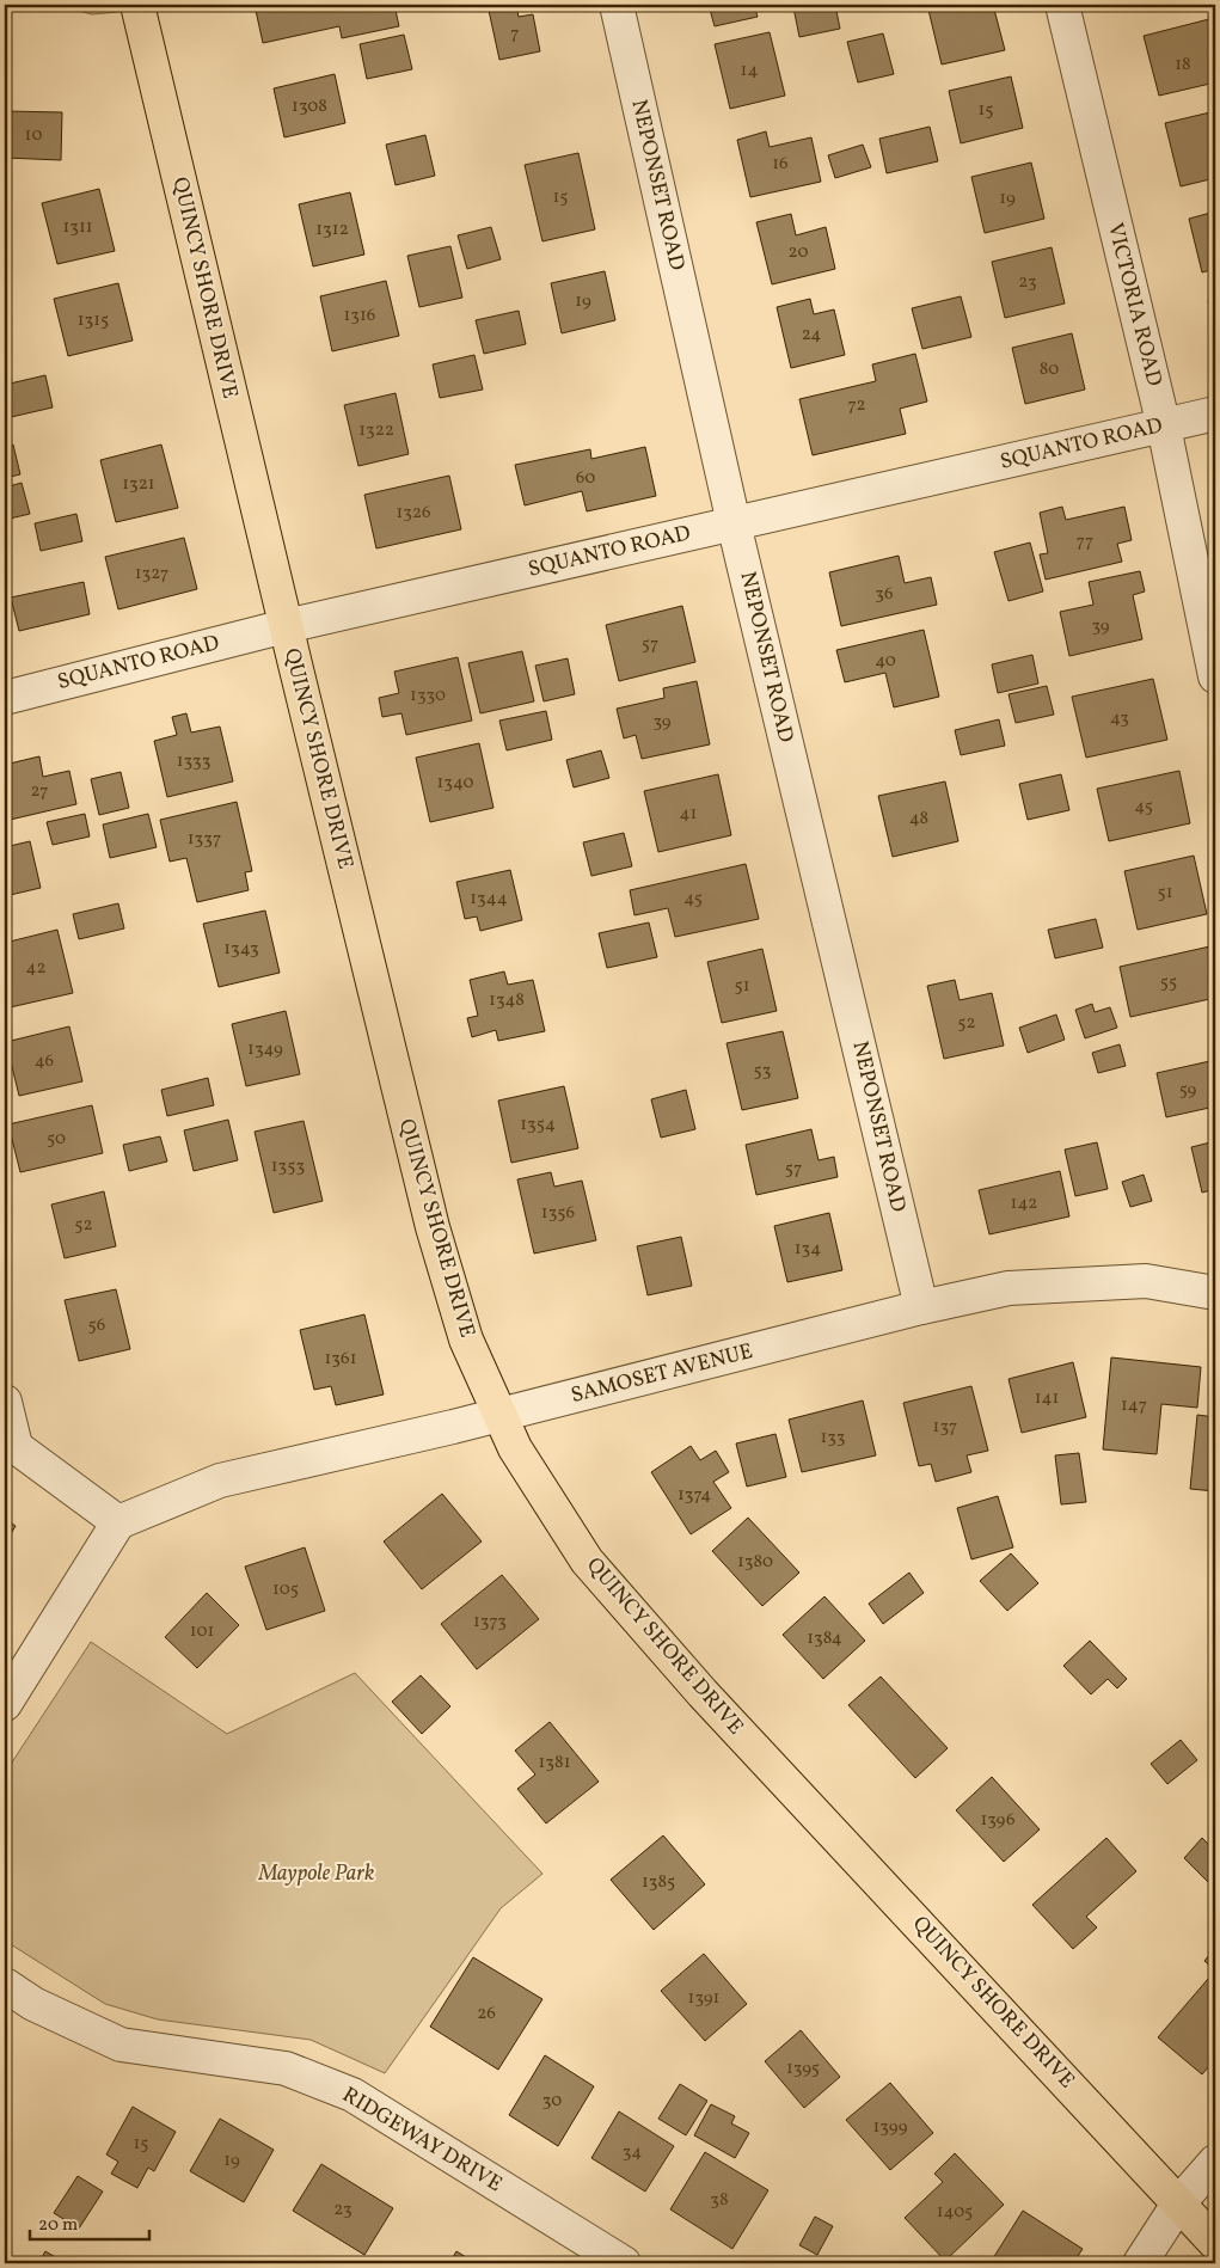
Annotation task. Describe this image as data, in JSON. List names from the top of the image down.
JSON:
{
  "streets": {
    "main road": ["QUINCY SHORE DRIVE"],
    "street": [
      "NEPONSET ROAD",
      "VICTORIA ROAD",
      "SQUANTO ROAD",
      "SAMOSET AVENUE",
      "RIDGEWAY DRIVE"
    ]
  },
  "crossings": [
    ["NEPONSET ROAD", "SQUANTO ROAD"],
    ["NEPONSET ROAD", "SAMOSET AVENUE"],
    ["QUINCY SHORE DRIVE", "SQUANTO ROAD"],
    ["QUINCY SHORE DRIVE", "SAMOSET AVENUE"],
    ["VICTORIA ROAD", "SQUANTO ROAD"]
  ],
  "parks": ["Maypole Park"],
  "house_numbers": [
    "7",
    "18",
    "14",
    "1308",
    "15",
    "10",
    "16",
    "15",
    "19",
    "1311",
    "1312",
    "20",
    "23",
    "19",
    "1316",
    "1315",
    "24",
    "80",
    "72",
    "1322",
    "60",
    "1321",
    "1326",
    "77",
    "1327",
    "36",
    "39",
    "57",
    "40",
    "1330",
    "43",
    "39",
    "1333",
    "1340",
    "27",
    "45",
    "41",
    "48",
    "1337",
    "51",
    "1344",
    "45",
    "1343",
    "42",
    "55",
    "51",
    "1348",
    "52",
    "1349",
    "46",
    "53",
    "59",
    "1354",
    "50",
    "1353",
    "57",
    "142",
    "1356",
    "52",
    "134",
    "56",
    "1361",
    "141",
    "147",
    "137",
    "133",
    "1374",
    "1380",
    "105",
    "1373",
    "101",
    "1384",
    "1381",
    "1396",
    "1385",
    "1391",
    "26",
    "1395",
    "30",
    "1399",
    "15",
    "34",
    "19",
    "38",
    "23",
    "1405"
  ],
  "scale_bar": "20 m"
}
